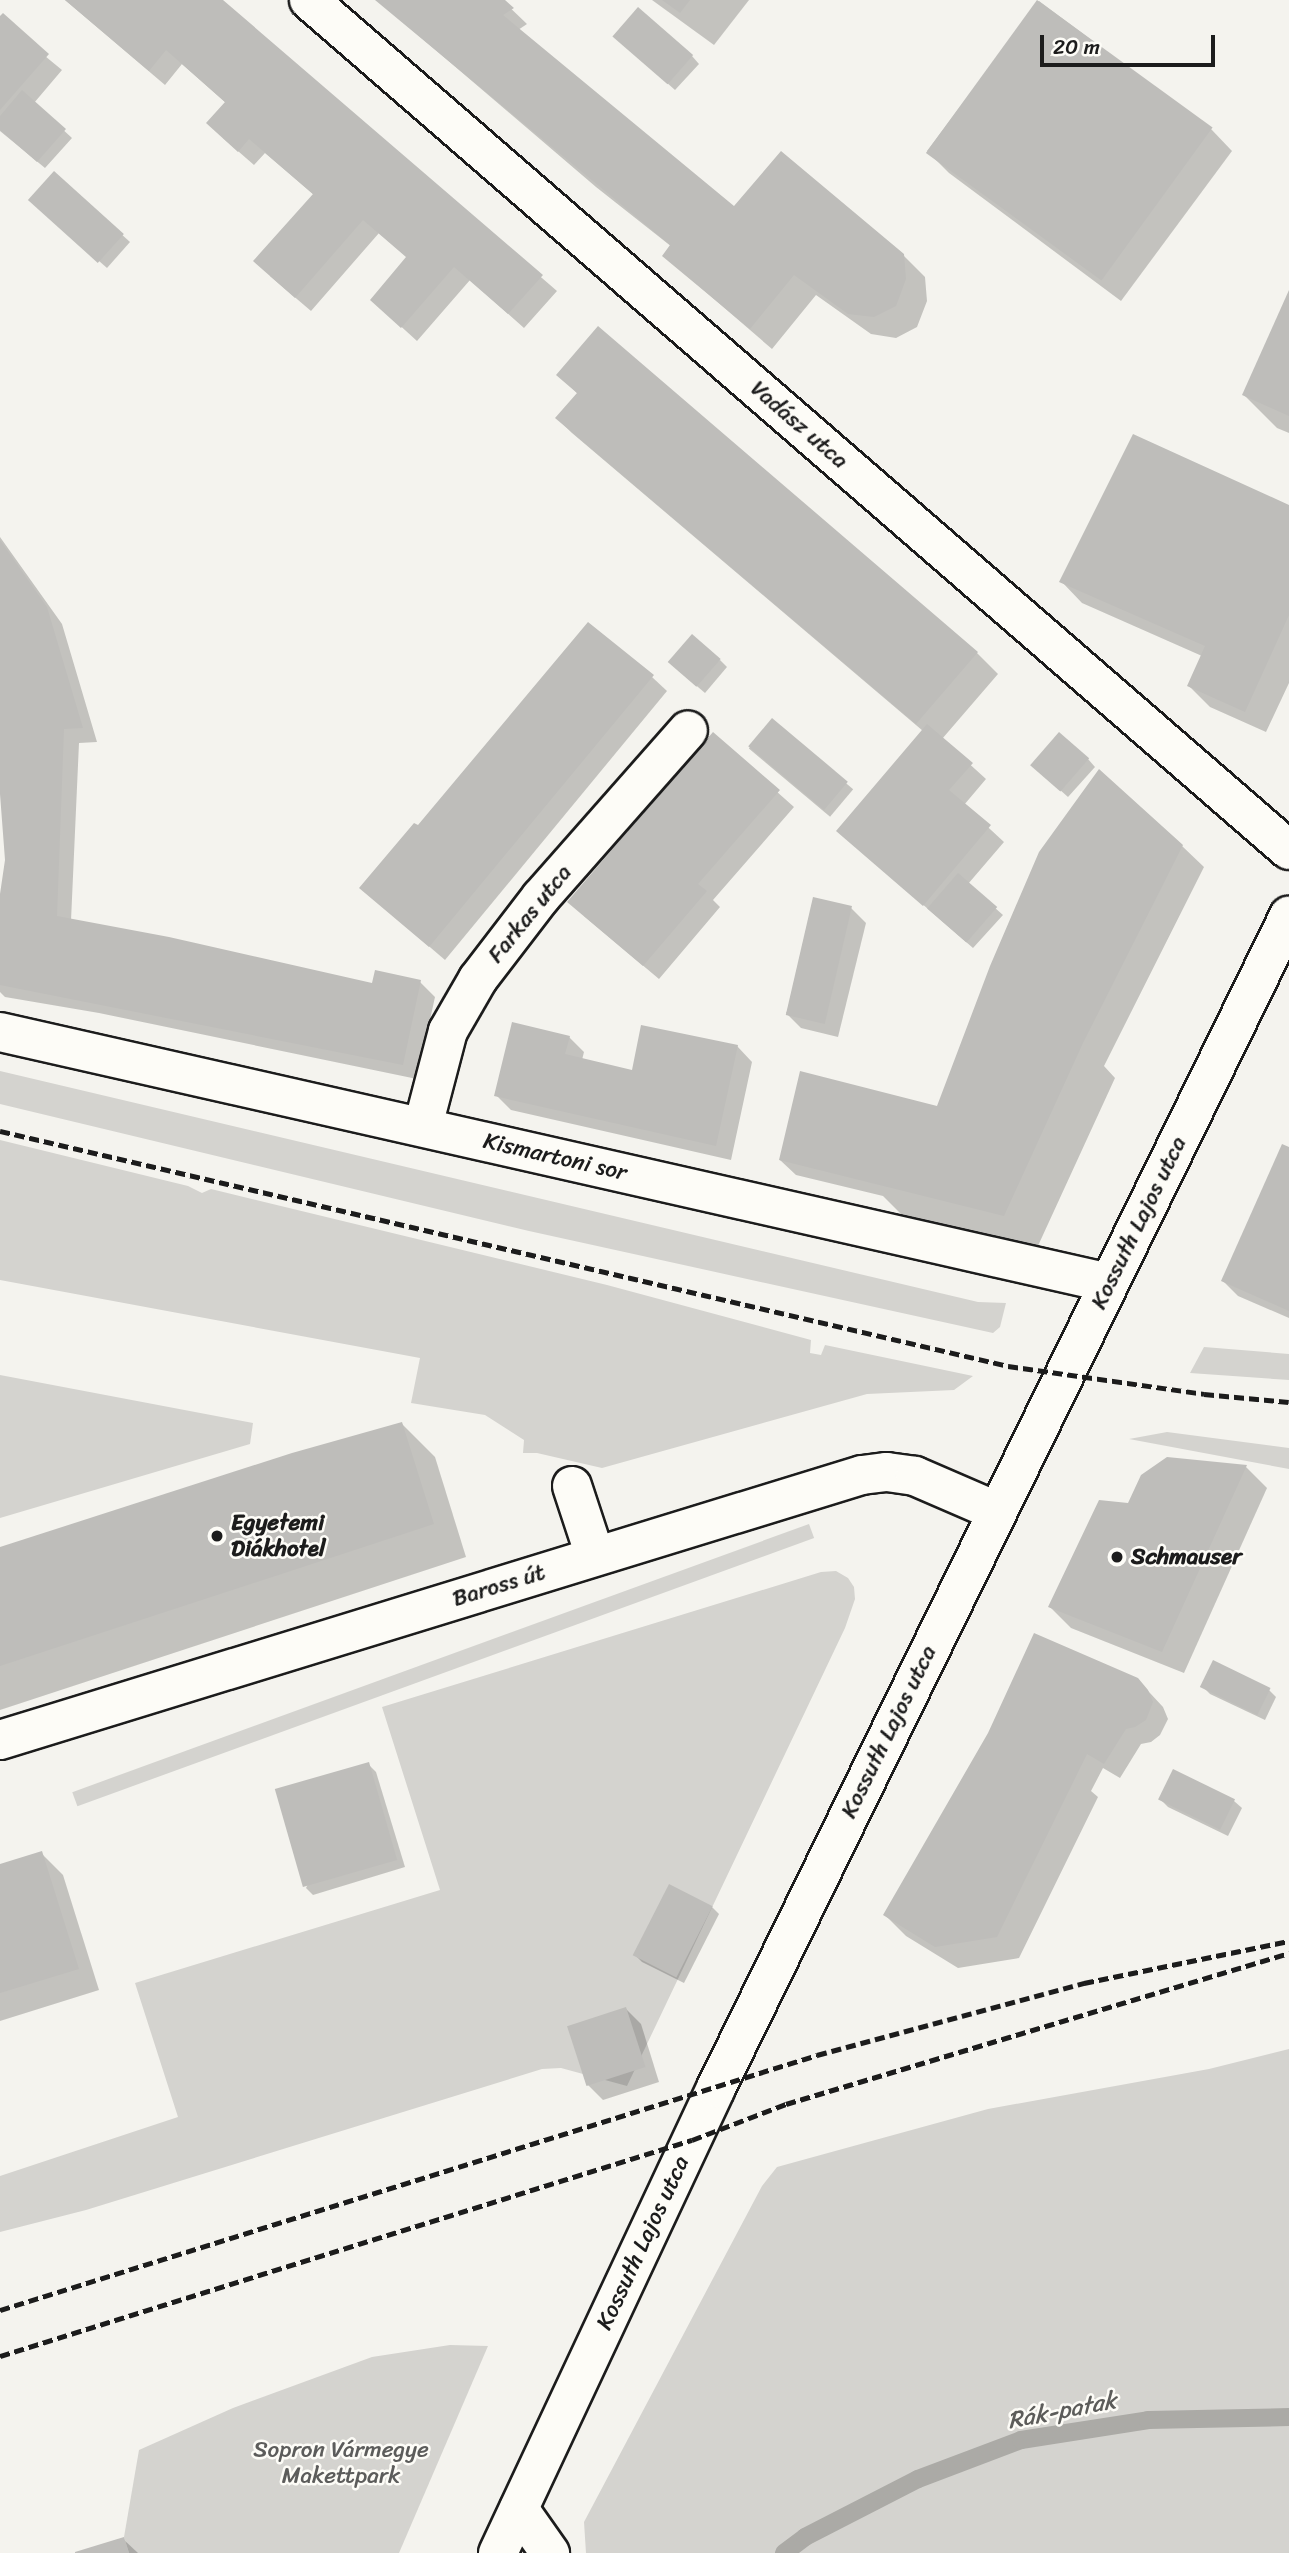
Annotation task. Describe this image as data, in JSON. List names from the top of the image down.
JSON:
{
  "streets": {
    "street": [
      "Vadász utca",
      "Farkas utca",
      "Kismartoni sor",
      "Kossuth Lajos utca",
      "Baross út"
    ]
  },
  "crossings": [
    ["Farkas utca", "Kismartoni sor"],
    ["Kismartoni sor", "Kossuth Lajos utca"],
    ["Kossuth Lajos utca", "Baross út"]
  ],
  "water": ["Rák-patak"],
  "parks": ["Sopron Vármegye Makettpark"],
  "places": ["Egyetemi Diákhotel", "Schmauser"],
  "scale_bar": "20 m"
}
